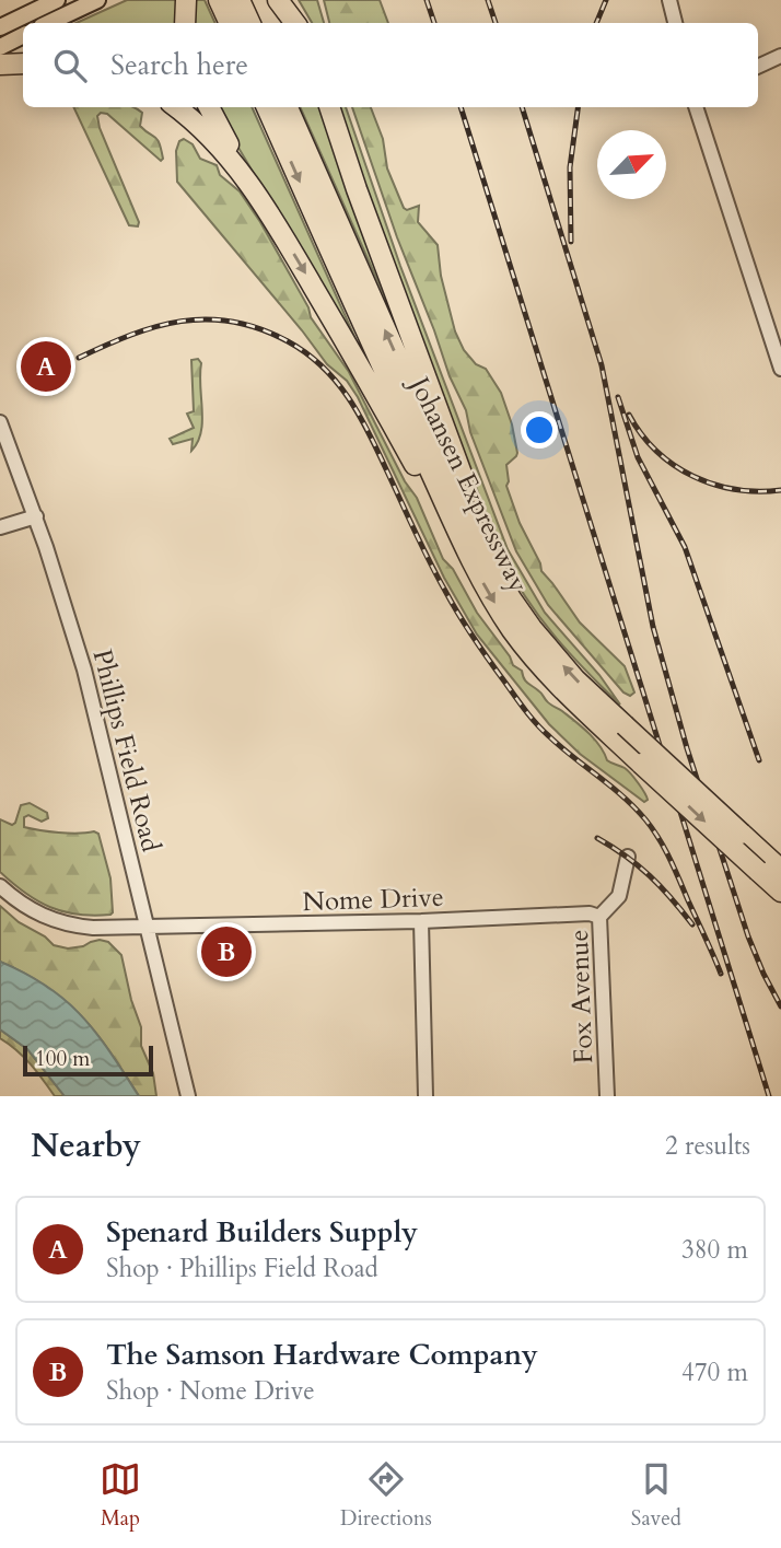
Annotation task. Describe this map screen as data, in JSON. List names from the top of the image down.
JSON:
{
  "streets": {
    "highway": ["Johansen Expressway"],
    "street": ["Phillips Field Road", "Nome Drive", "Fox Avenue"]
  },
  "crossings": [
    ["Phillips Field Road", "Nome Drive"],
    ["Nome Drive", "Fox Avenue"]
  ],
  "scale_bar": "100 m",
  "north": "top right",
  "page": {
    "search": "Search here",
    "pins": ["A", "B"],
    "scale": "100 m",
    "heading": ["Nearby", "2 results"],
    "list": [
      {
        "mark": "A",
        "name": "Spenard Builders Supply",
        "note": "Shop · Phillips Field Road",
        "value": "380 m"
      },
      {
        "mark": "B",
        "name": "The Samson Hardware Company",
        "note": "Shop · Nome Drive",
        "value": "470 m"
      }
    ],
    "nav": ["Map", "Directions", "Saved"]
  }
}
